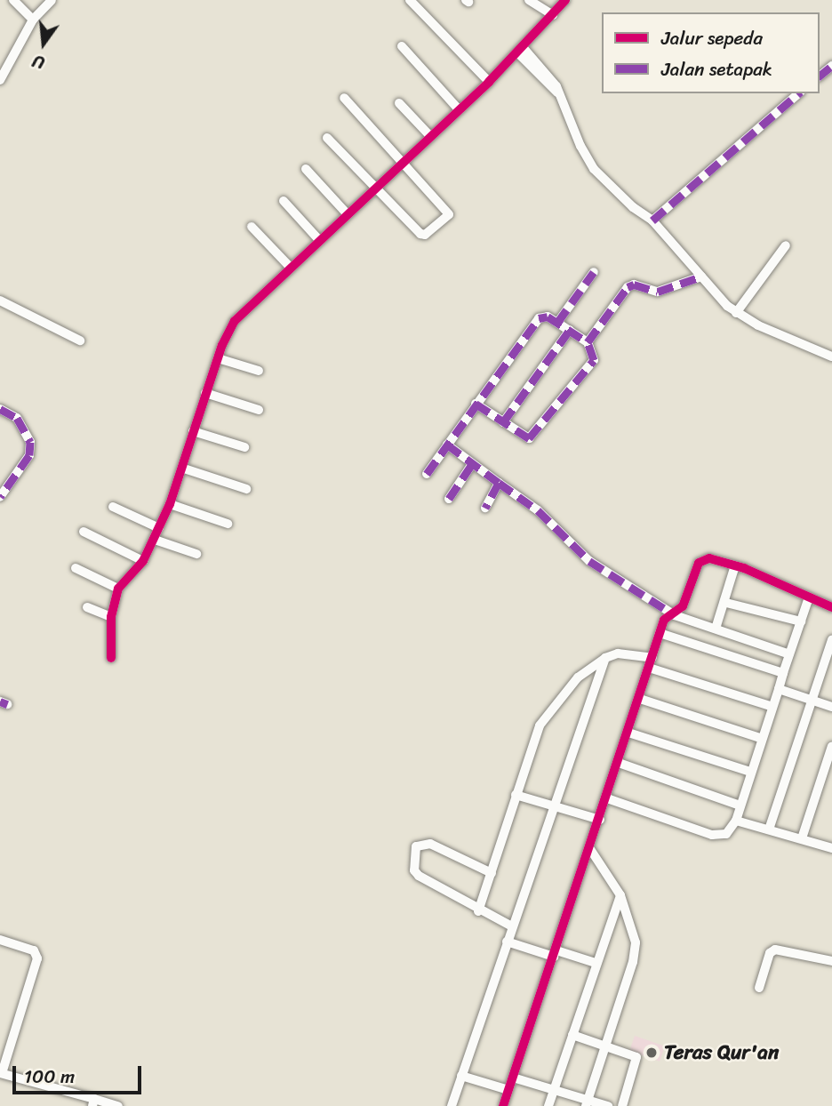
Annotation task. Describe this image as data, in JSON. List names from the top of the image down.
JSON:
{
  "places": ["Teras Qur'an"],
  "legend": ["Jalur sepeda", "Jalan setapak"],
  "scale_bar": "100 m",
  "north": "bottom"
}
